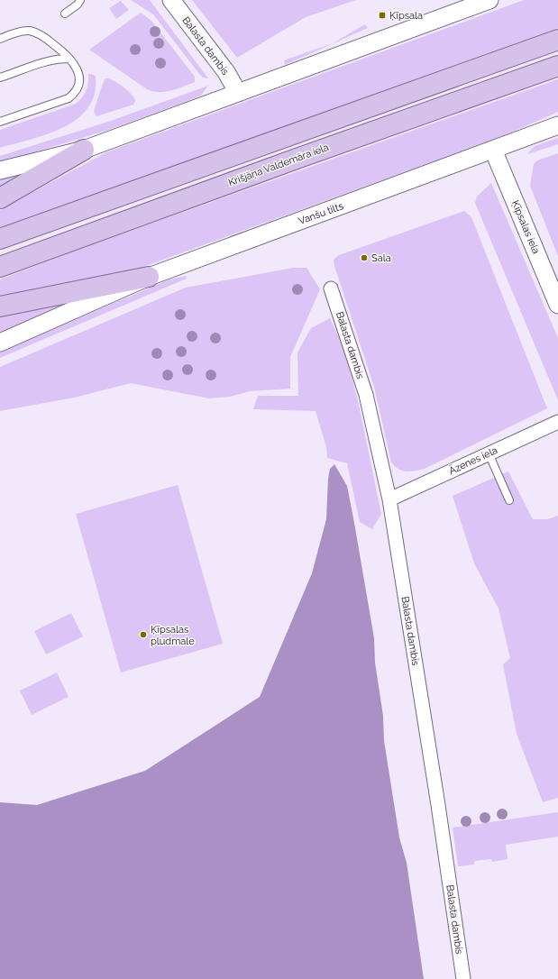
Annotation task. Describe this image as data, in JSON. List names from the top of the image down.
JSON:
{
  "streets": {
    "main road": ["Krišjāņa Valdemāra iela"],
    "street": [
      "Balasta dambis",
      "Vanšu tilts",
      "Ķīpsalas iela",
      "Āzenes iela"
    ]
  },
  "crossings": [
    ["Balasta dambis", "Āzenes iela"],
    ["Vanšu tilts", "Ķīpsalas iela"]
  ],
  "places": {
    "transit": ["Ķīpsala"],
    "other": ["Sala", "Ķīpsalas pludmale"]
  }
}
